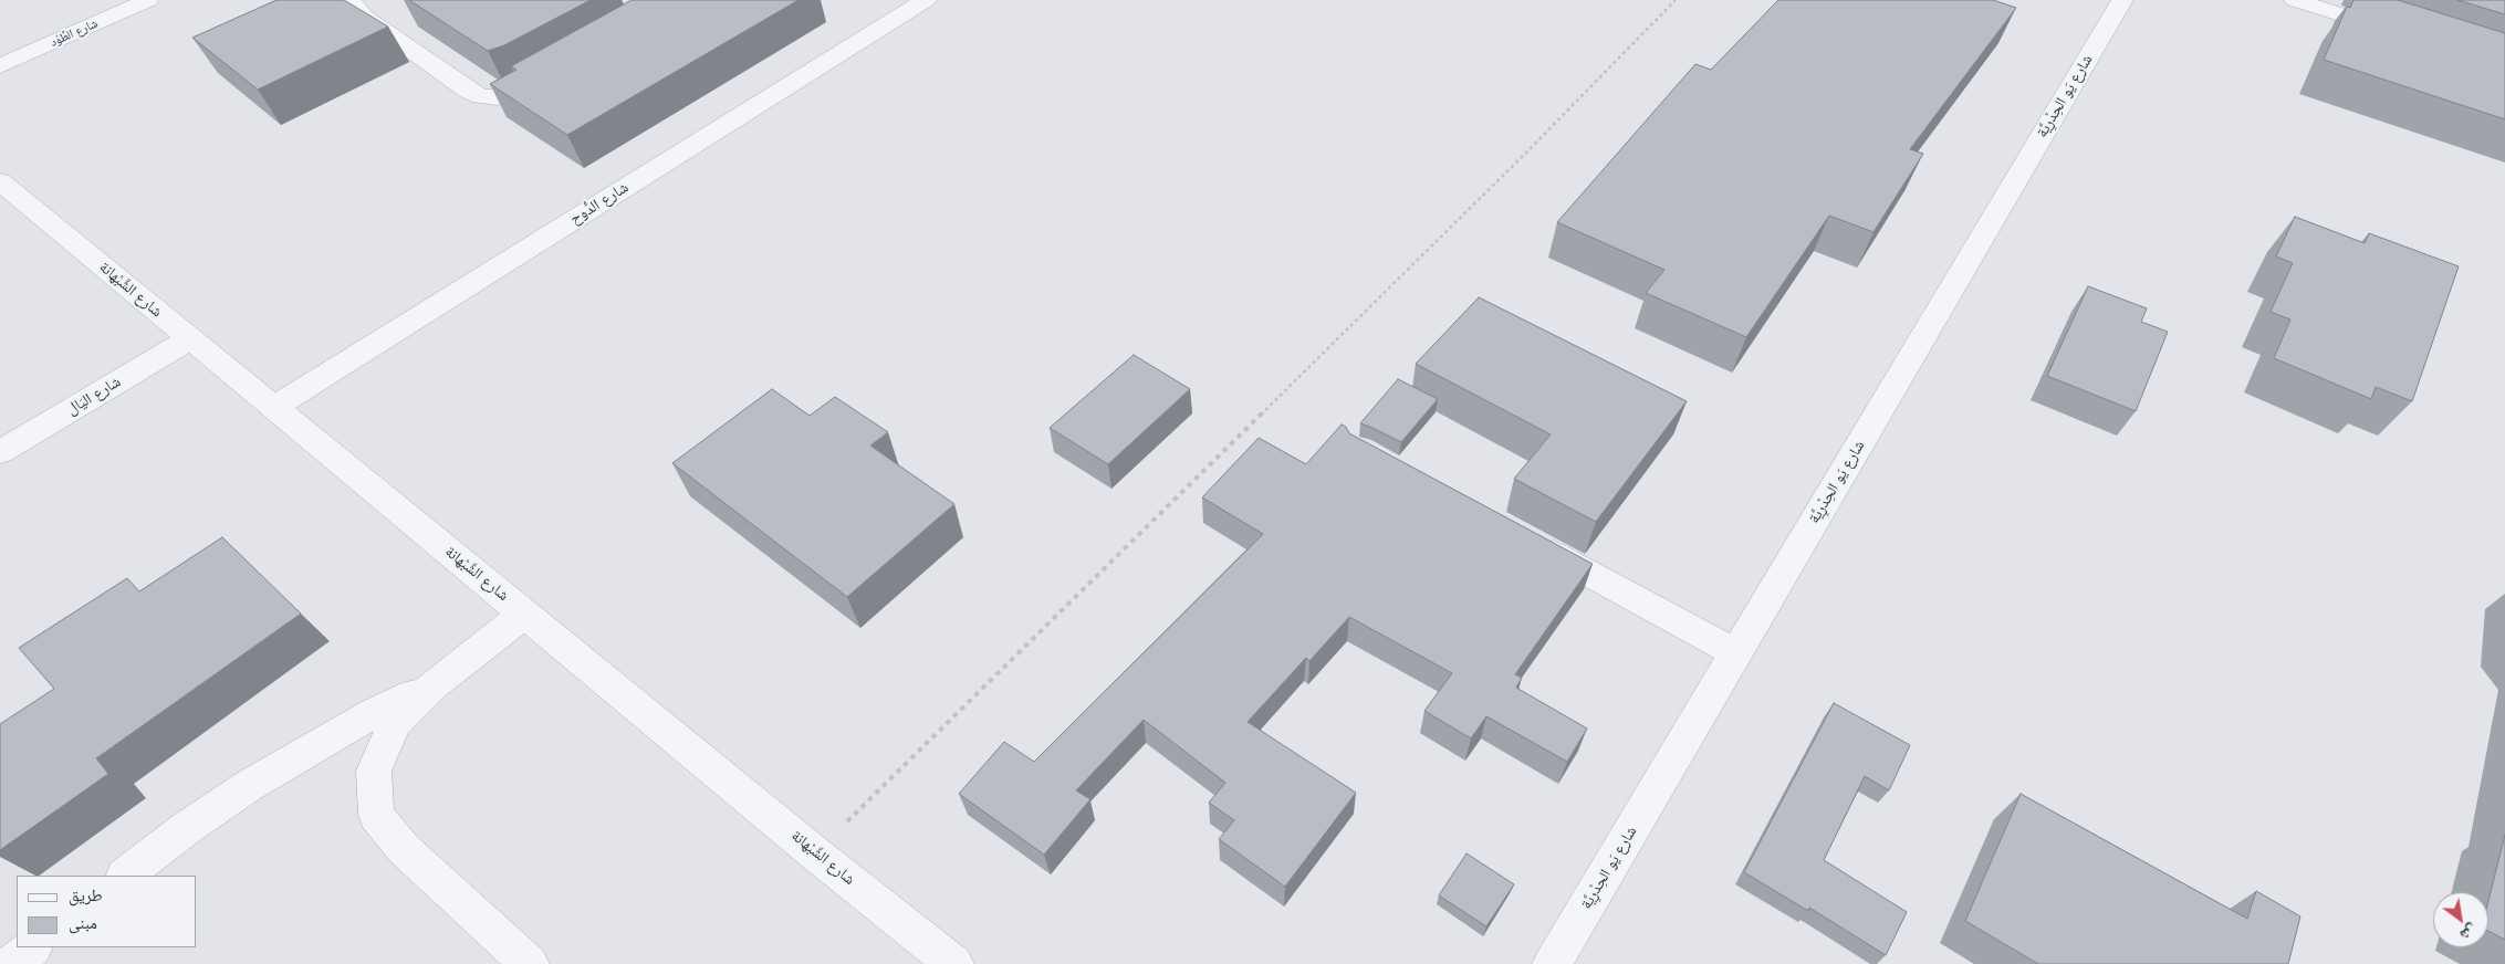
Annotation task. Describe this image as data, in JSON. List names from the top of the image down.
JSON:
{
  "streets": {
    "street": [
      "شارع الطَّوْد",
      "شارع يَو الحِدْرِيَّة",
      "شارع الدُّوح",
      "شارع الشَّبْهانة",
      "شارع اليَال"
    ]
  },
  "crossings": [
    ["شارع الدُّوح", "شارع الشَّبْهانة"],
    ["شارع الشَّبْهانة", "شارع اليَال"]
  ],
  "legend": ["طريق", "مبنى"],
  "north": "bottom right"
}
